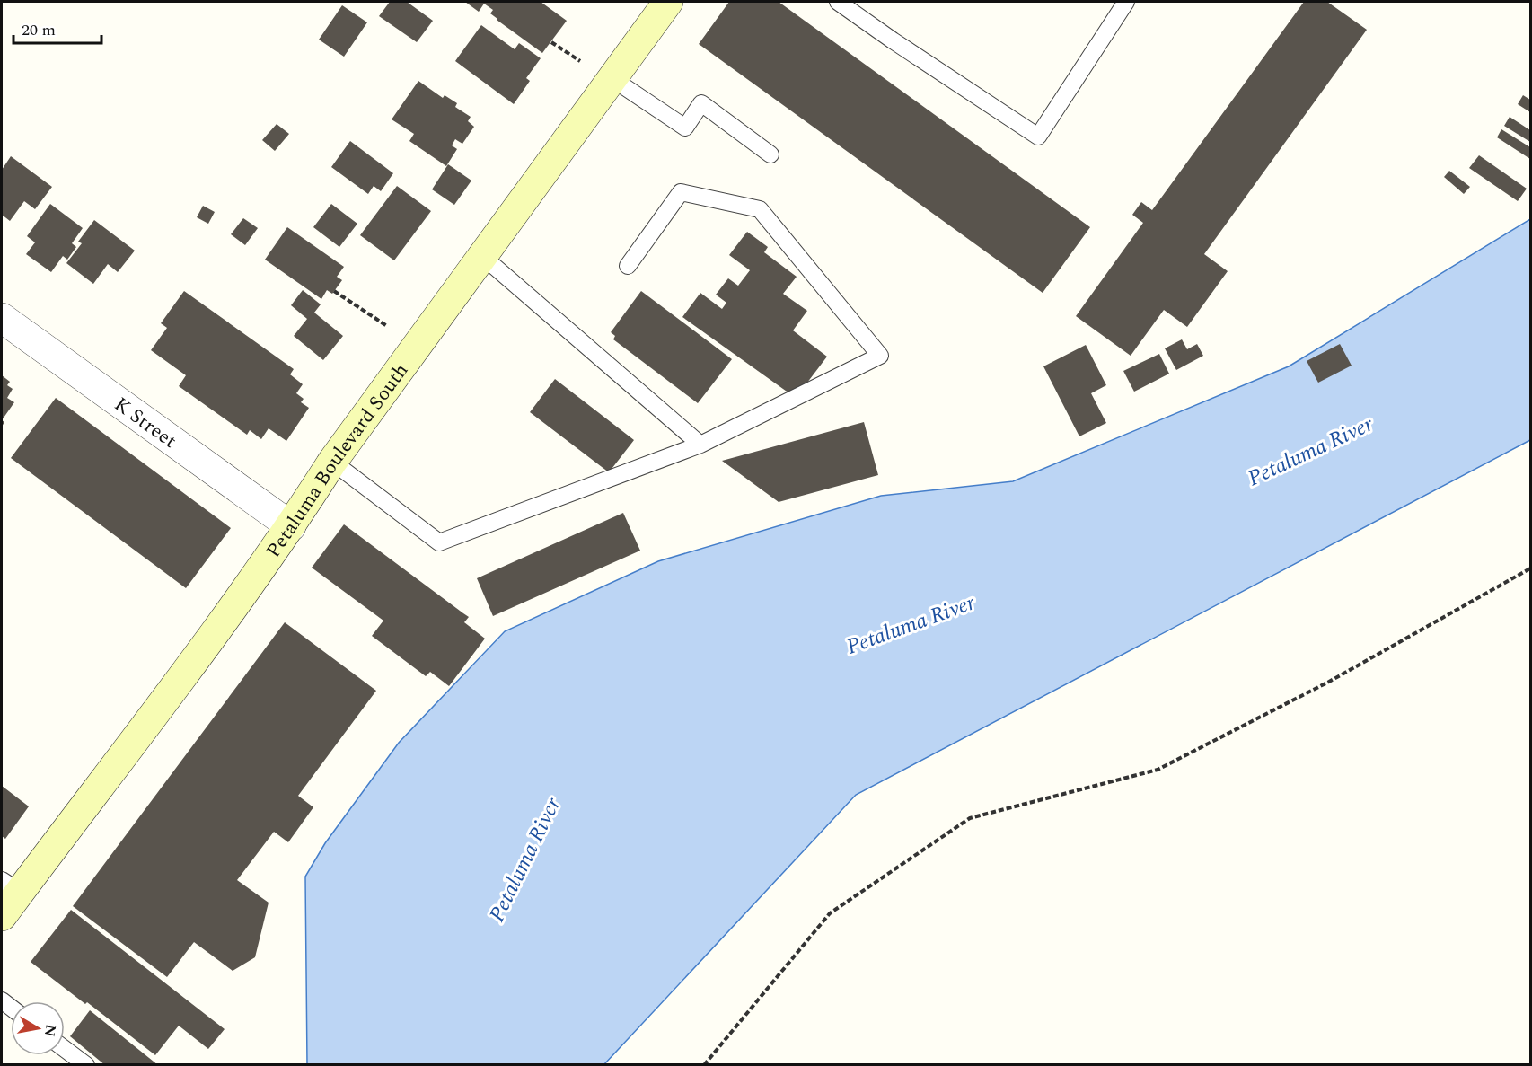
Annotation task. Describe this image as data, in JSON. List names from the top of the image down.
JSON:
{
  "streets": {
    "main road": ["Petaluma Boulevard South"],
    "street": ["K Street"]
  },
  "crossings": [
    ["K Street", "Petaluma Boulevard South"]
  ],
  "water": ["Petaluma River"],
  "scale_bar": "20 m",
  "north": "right"
}
